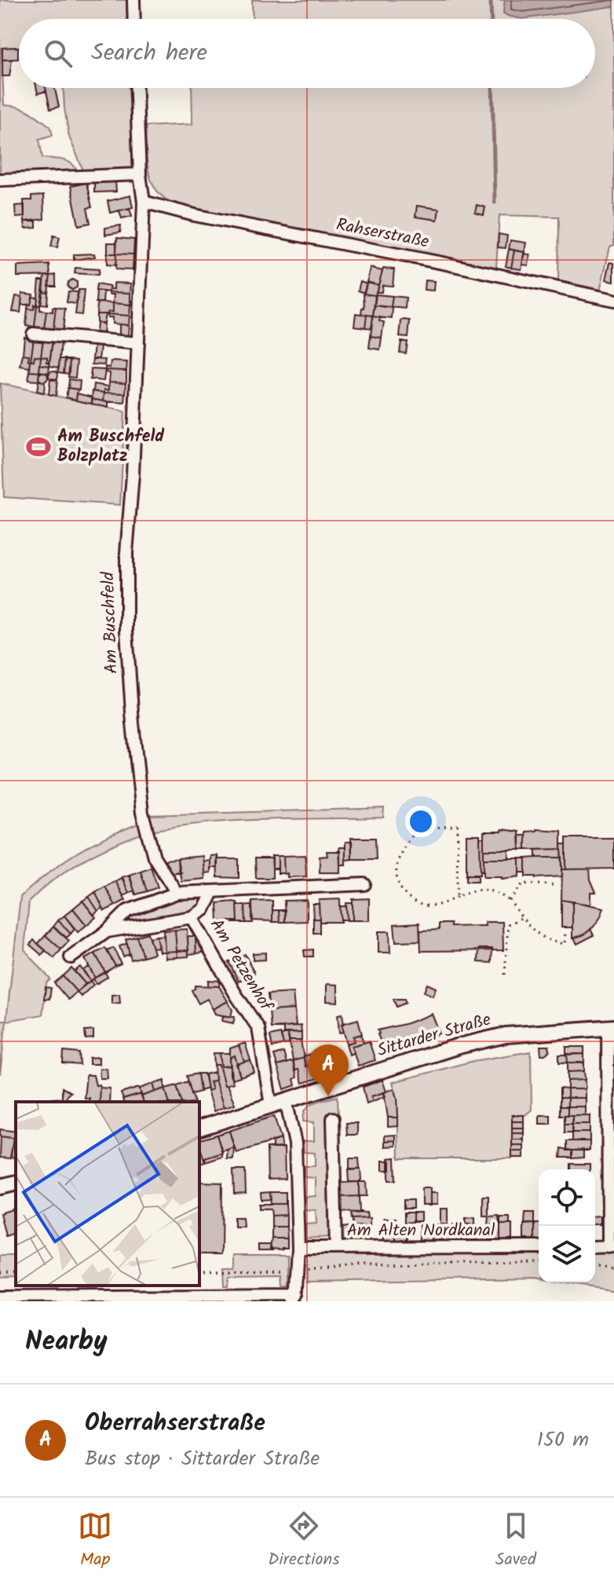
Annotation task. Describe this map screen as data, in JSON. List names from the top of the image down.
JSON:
{
  "streets": {
    "street": [
      "Rahserstraße",
      "Am Buschfeld",
      "Am Petzenhof",
      "Sittarder Straße",
      "Am Alten Nordkanal"
    ]
  },
  "crossings": [
    ["Rahserstraße", "Am Buschfeld"],
    ["Am Buschfeld", "Am Petzenhof"],
    ["Am Petzenhof", "Sittarder Straße"]
  ],
  "places": {
    "sports": ["Am Buschfeld Bolzplatz"]
  },
  "page": {
    "search": "Search here",
    "pins": "A",
    "heading": "Nearby",
    "list": [
      {
        "mark": "A",
        "name": "Oberrahserstraße",
        "note": "Bus stop · Sittarder Straße",
        "value": "150 m"
      }
    ],
    "nav": ["Map", "Directions", "Saved"]
  }
}
